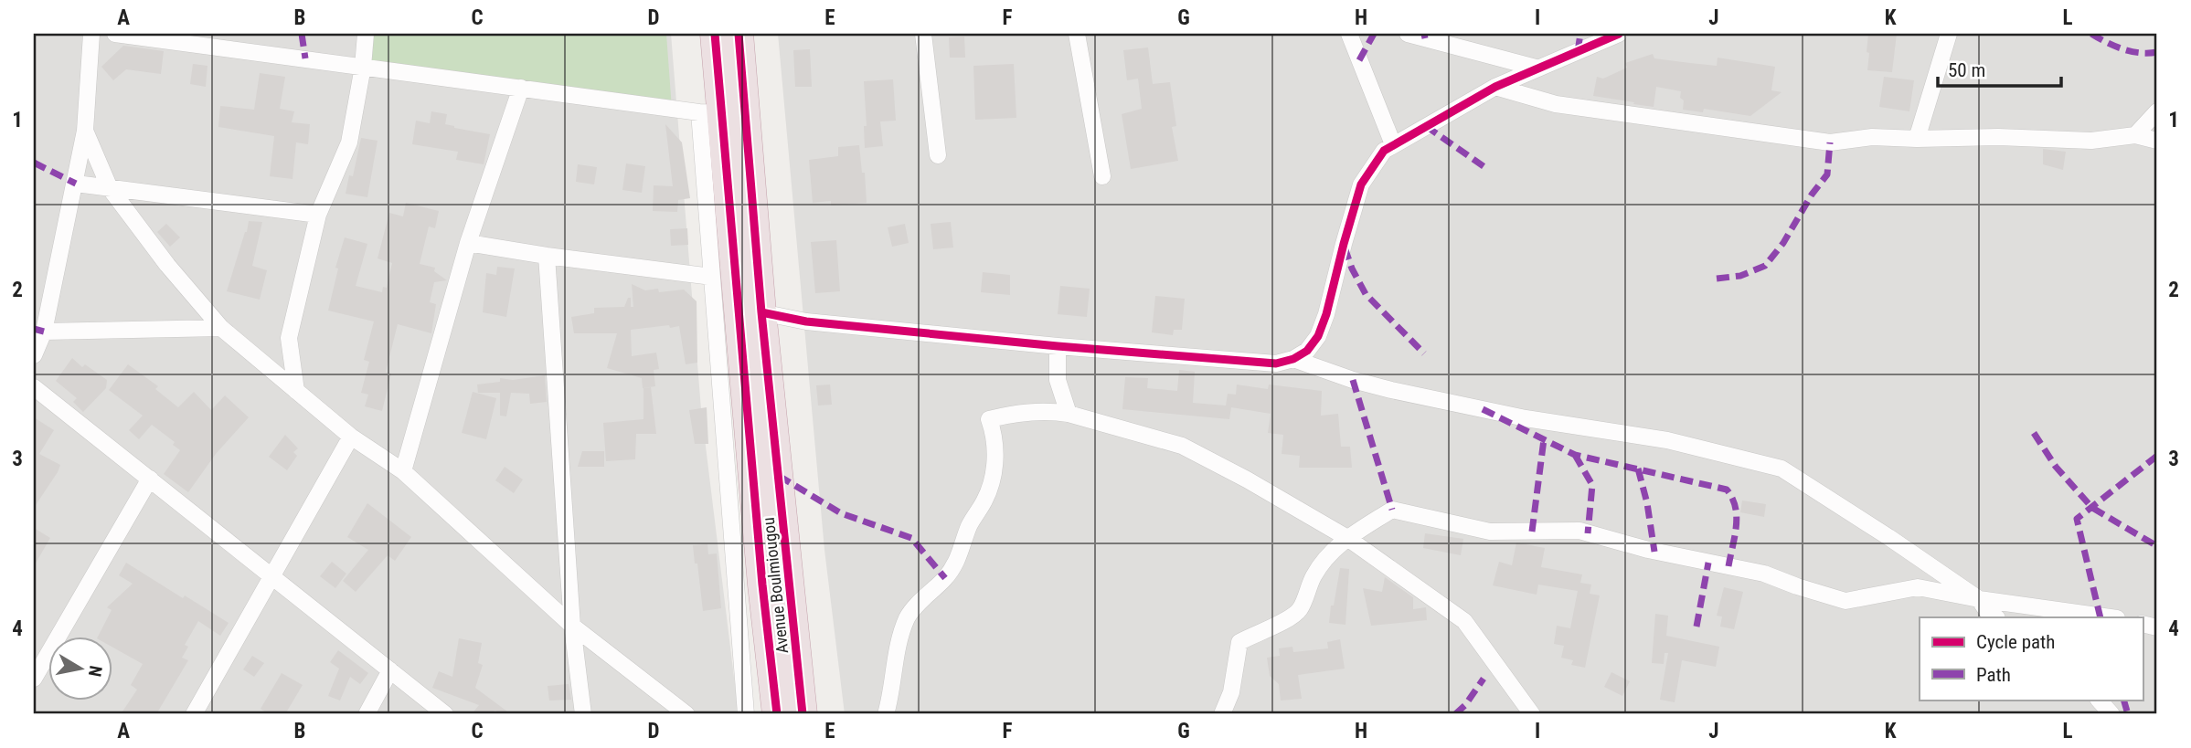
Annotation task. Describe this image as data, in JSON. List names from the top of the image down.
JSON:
{
  "streets": {
    "highway": ["Avenue Boulmiougou"]
  },
  "legend": ["Cycle path", "Path"],
  "scale_bar": "50 m",
  "north": "right",
  "grid": {
    "columns": [
      "A",
      "B",
      "C",
      "D",
      "E",
      "F",
      "G",
      "H",
      "I",
      "J",
      "K",
      "L"
    ],
    "rows": [
      "1",
      "2",
      "3",
      "4"
    ]
  }
}
